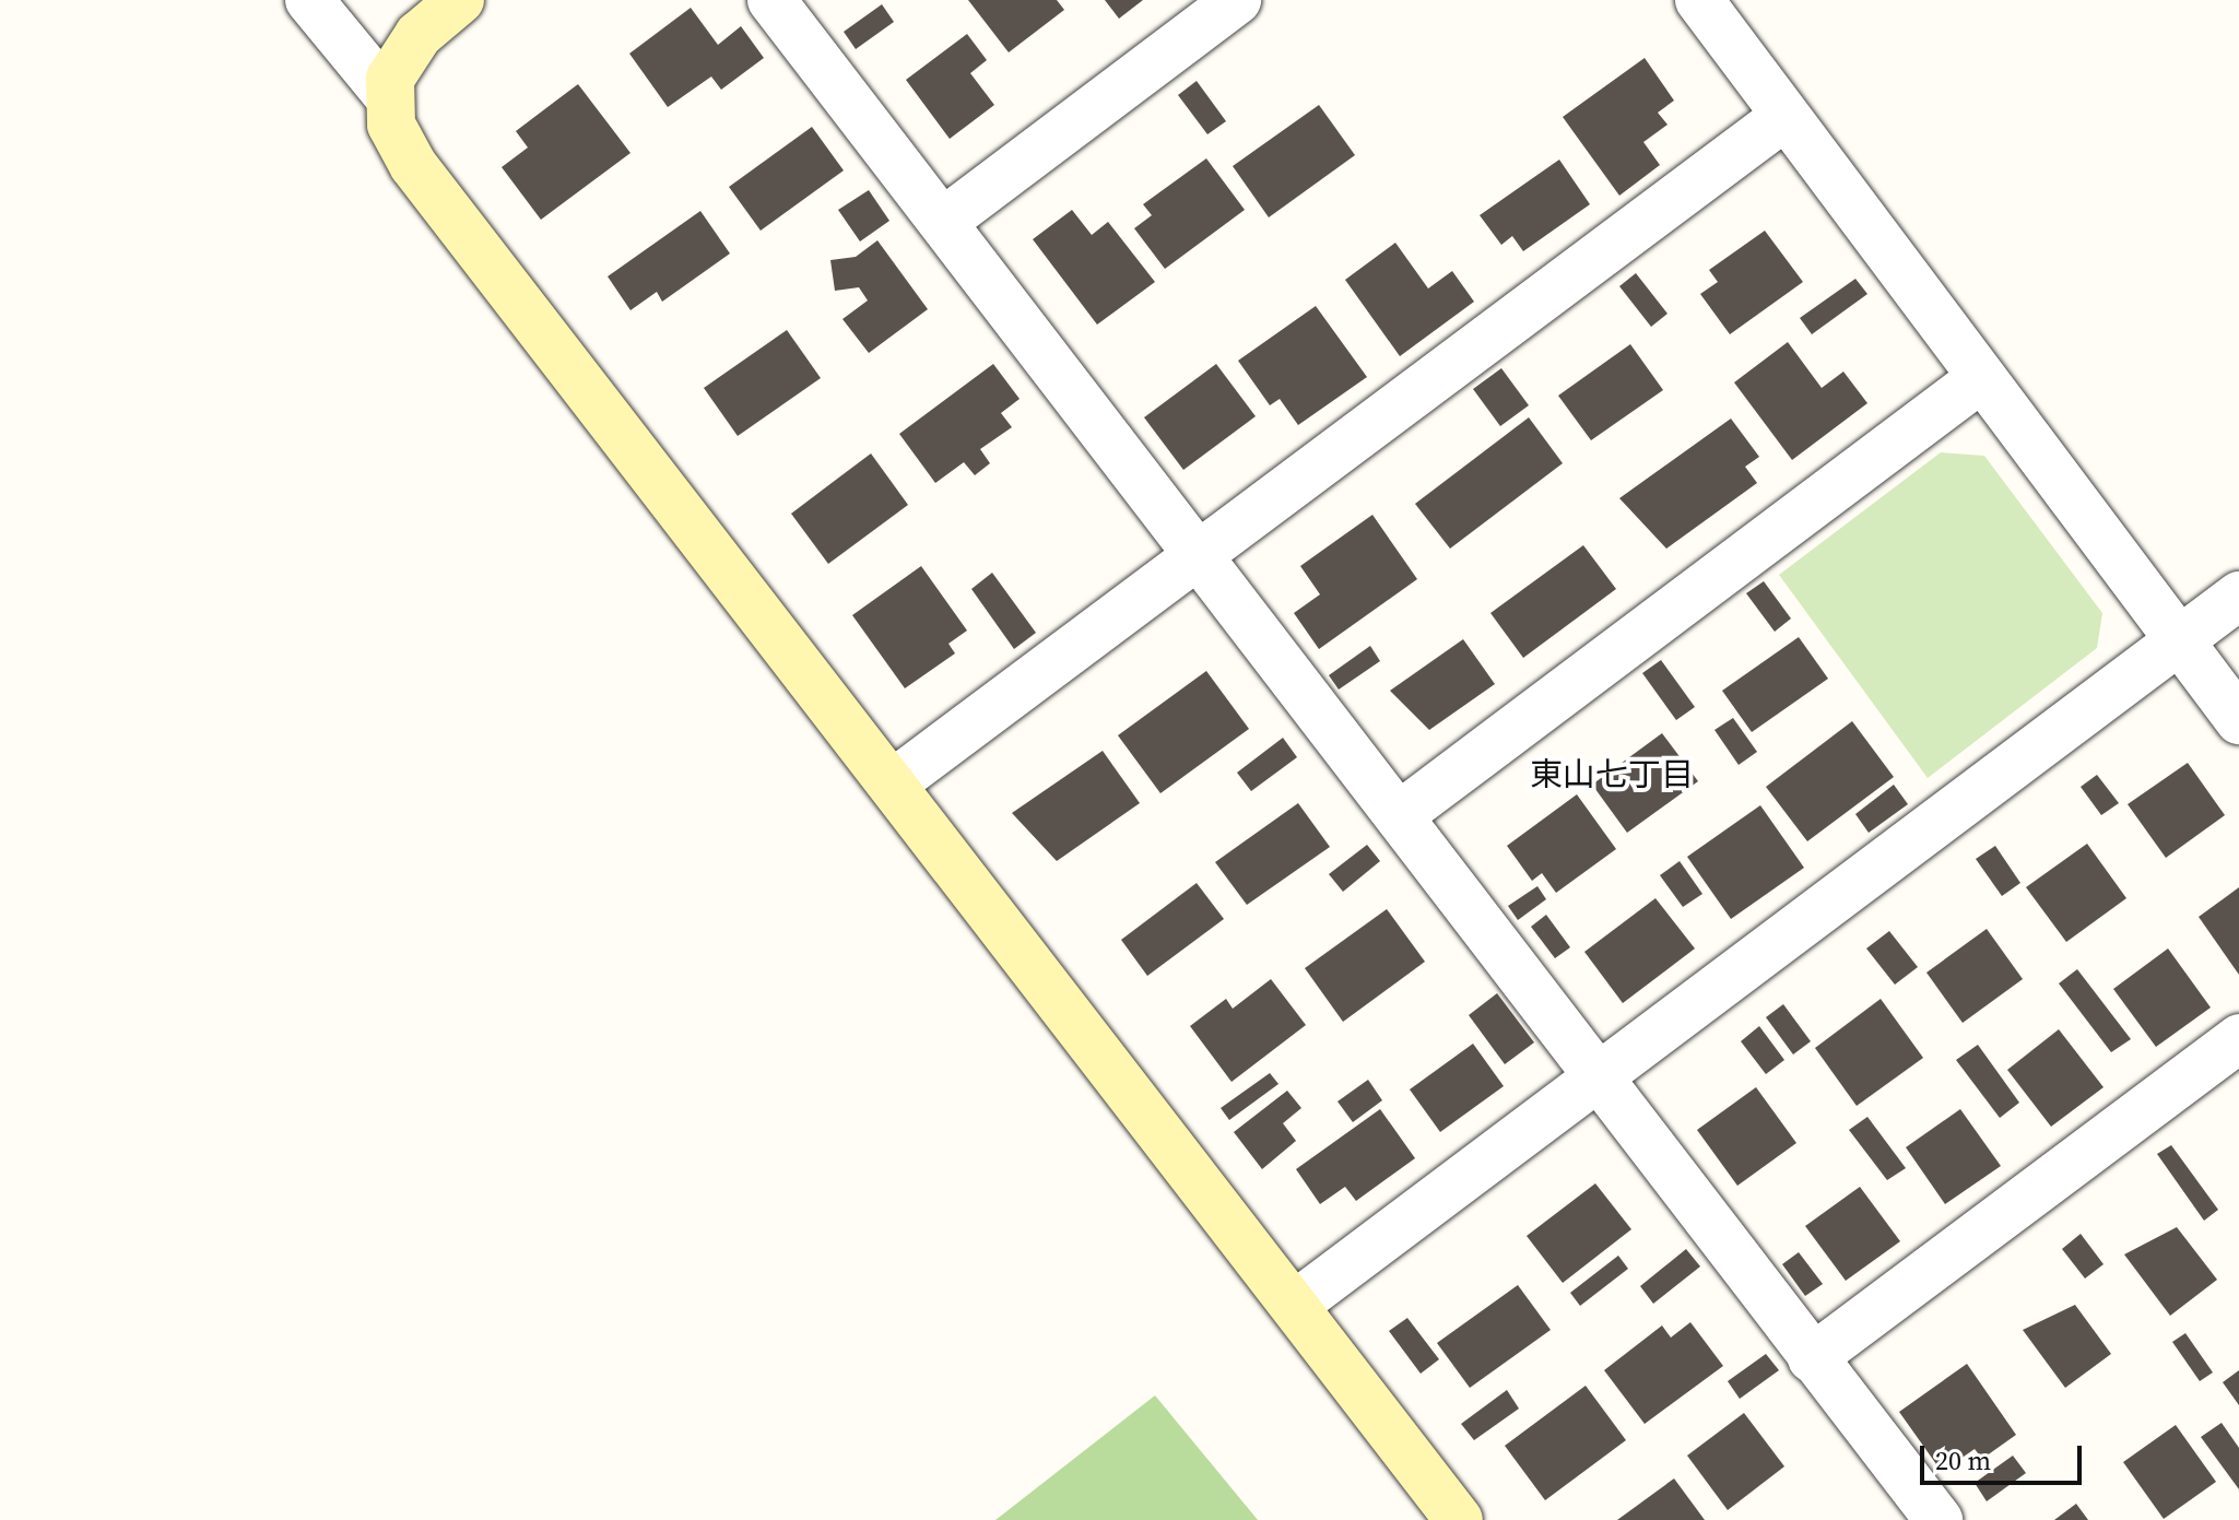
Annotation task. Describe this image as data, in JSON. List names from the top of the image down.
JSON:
{
  "districts": ["東山七丁目"],
  "scale_bar": "20 m"
}
